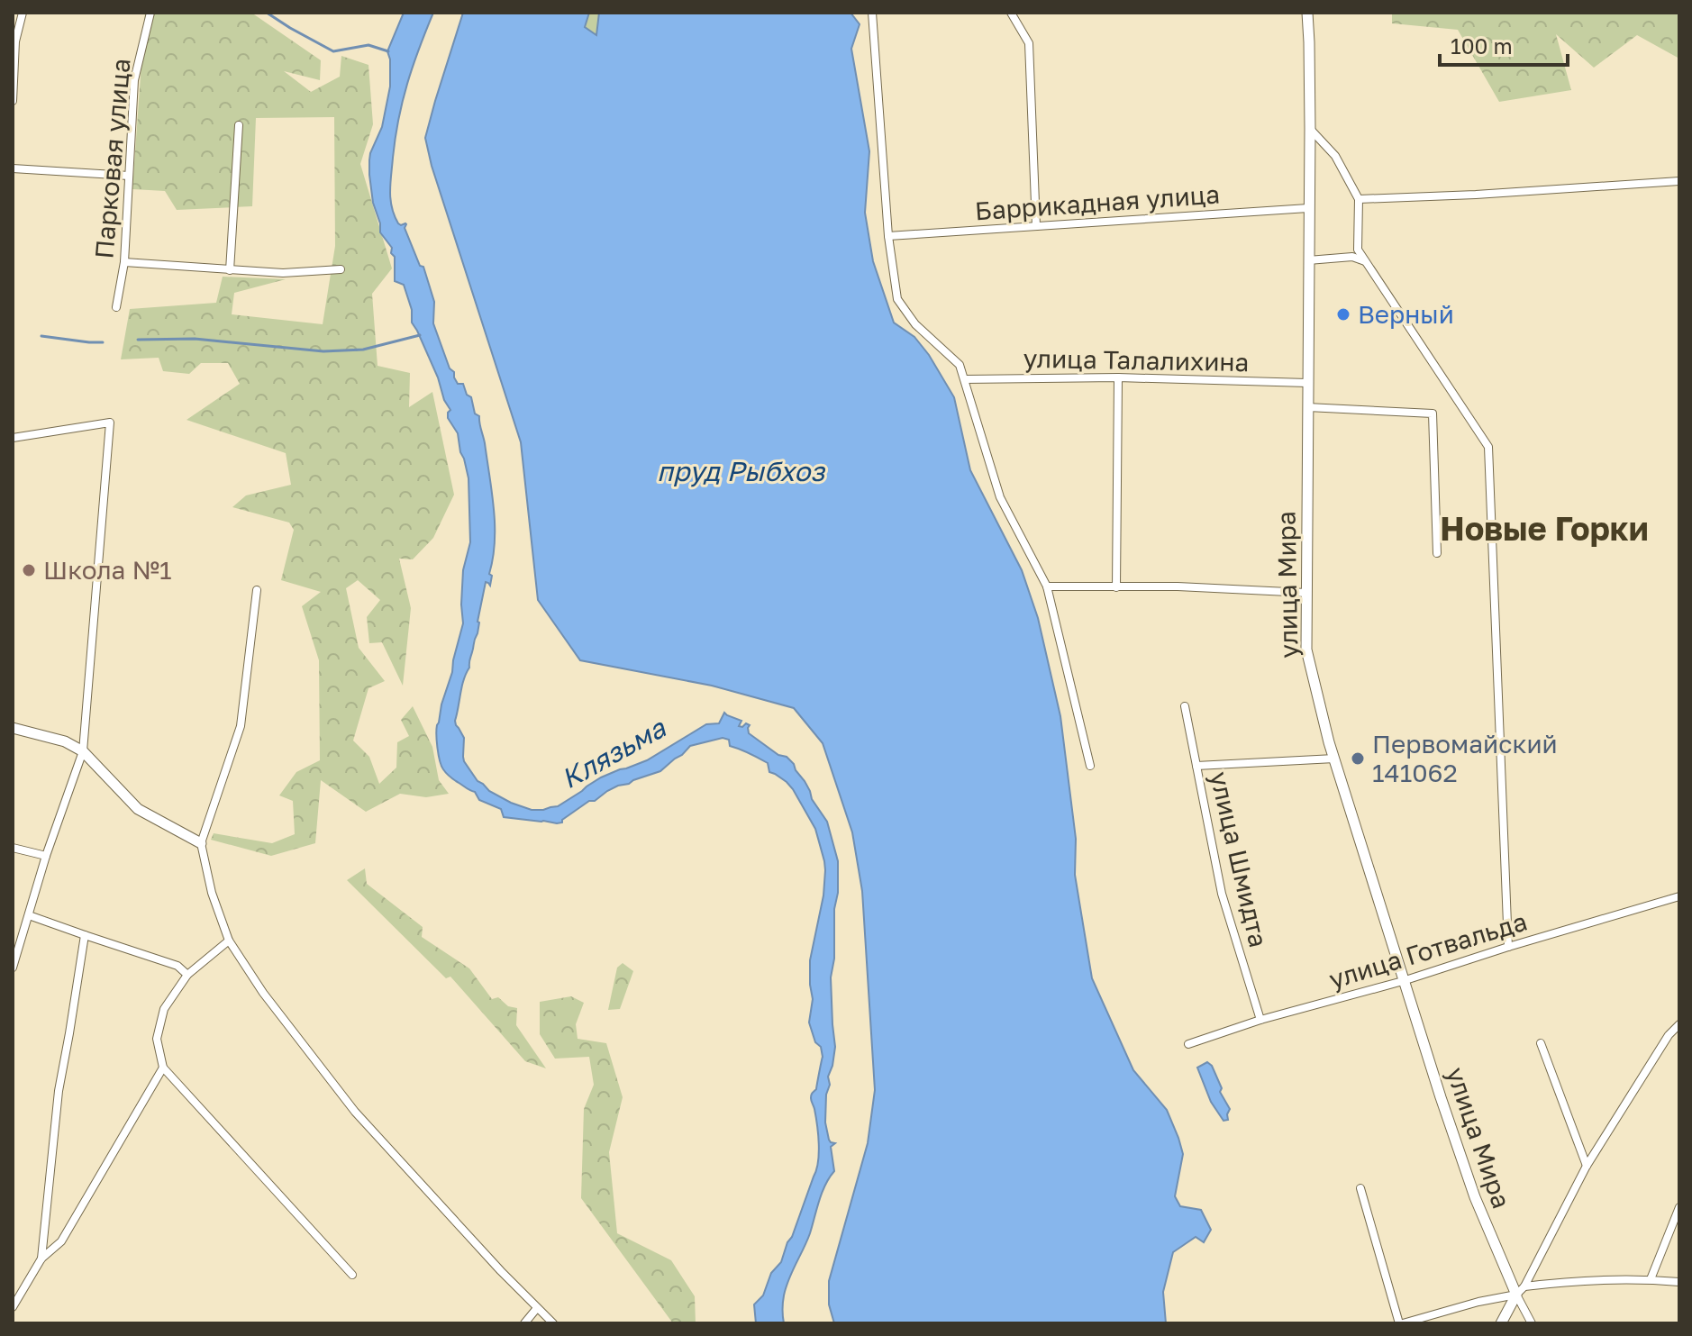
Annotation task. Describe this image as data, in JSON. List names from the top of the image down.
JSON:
{
  "streets": {
    "street": [
      "Парковая улица",
      "Баррикадная улица",
      "улица Талалихина",
      "улица Мира",
      "улица Шмидта",
      "улица Готвальда"
    ]
  },
  "crossings": [
    ["Баррикадная улица", "улица Мира"],
    ["улица Талалихина", "улица Мира"],
    ["улица Мира", "улица Готвальда"],
    ["улица Шмидта", "улица Готвальда"]
  ],
  "districts": ["Новые Горки"],
  "water": ["пруд Рыбхоз", "Клязьма"],
  "places": ["Верный", "Школа №1", "Первомайский 141062"],
  "scale_bar": "100 m"
}
